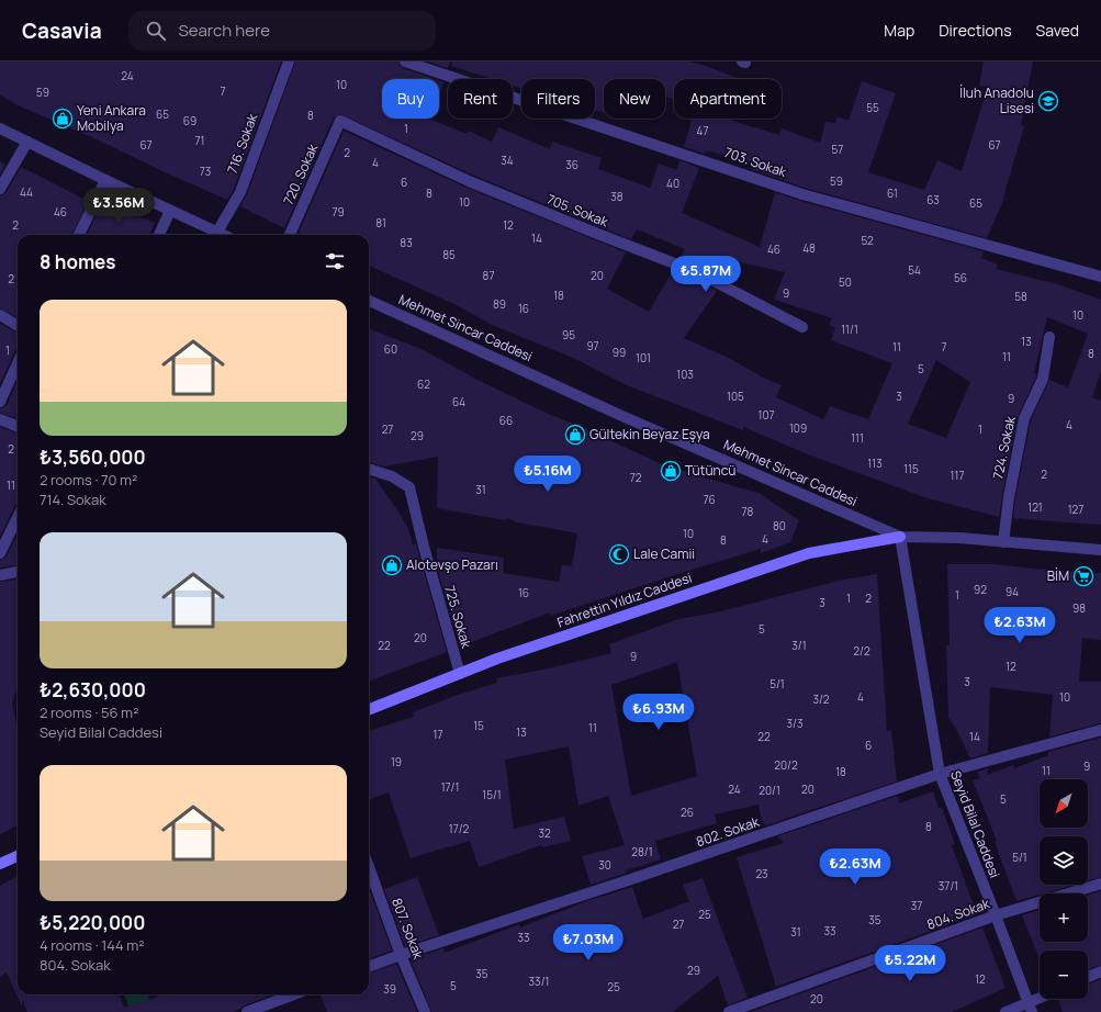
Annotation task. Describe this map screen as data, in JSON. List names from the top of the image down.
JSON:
{
  "streets": {
    "main road": ["Fahrettin Yıldız Caddesi"],
    "street": [
      "716. Sokak",
      "703. Sokak",
      "720. Sokak",
      "705. Sokak",
      "Mehmet Sincar Caddesi",
      "724. Sokak",
      "725. Sokak",
      "Seyid Bilal Caddesi",
      "802. Sokak",
      "804. Sokak",
      "807. Sokak"
    ]
  },
  "crossings": [
    ["720. Sokak", "705. Sokak"],
    ["Mehmet Sincar Caddesi", "724. Sokak"],
    ["Mehmet Sincar Caddesi", "Fahrettin Yıldız Caddesi"],
    ["Mehmet Sincar Caddesi", "Seyid Bilal Caddesi"],
    ["Fahrettin Yıldız Caddesi", "725. Sokak"],
    ["Fahrettin Yıldız Caddesi", "Seyid Bilal Caddesi"],
    ["Seyid Bilal Caddesi", "802. Sokak"],
    ["Seyid Bilal Caddesi", "804. Sokak"],
    ["802. Sokak", "807. Sokak"]
  ],
  "places": {
    "school or university": ["İluh Anadolu Lisesi"],
    "shop": [
      "Yeni Ankara Mobilya",
      "Gültekin Beyaz Eşya",
      "Tütüncü",
      "Alotevşo Pazarı"
    ],
    "mosque": ["Lale Camii"],
    "supermarket": ["BİM"]
  },
  "house_numbers": [
    "24",
    "10",
    "7",
    "59",
    "55",
    "65",
    "8",
    "69",
    "1",
    "47",
    "71",
    "67",
    "67",
    "57",
    "2",
    "34",
    "4",
    "36",
    "73",
    "59",
    "6",
    "40",
    "44",
    "8",
    "61",
    "38",
    "63",
    "10",
    "65",
    "46",
    "79",
    "81",
    "2",
    "12",
    "14",
    "52",
    "83",
    "48",
    "46",
    "85",
    "54",
    "87",
    "20",
    "56",
    "2",
    "50",
    "9",
    "18",
    "58",
    "89",
    "16",
    "10",
    "11/1",
    "95",
    "13",
    "97",
    "11",
    "7",
    "60",
    "1",
    "99",
    "8",
    "11",
    "101",
    "5",
    "103",
    "62",
    "105",
    "3",
    "9",
    "64",
    "107",
    "66",
    "4",
    "109",
    "27",
    "1",
    "29",
    "111",
    "2",
    "113",
    "115",
    "2",
    "117",
    "72",
    "11",
    "31",
    "76",
    "121",
    "127",
    "78",
    "80",
    "10",
    "4",
    "8",
    "92",
    "94",
    "16",
    "1",
    "1",
    "2",
    "3",
    "98",
    "5",
    "20",
    "22",
    "3/1",
    "2/2",
    "9",
    "12",
    "3",
    "5/1",
    "4",
    "10",
    "3/2",
    "3/3",
    "15",
    "11",
    "13",
    "17",
    "22",
    "14",
    "6",
    "19",
    "20/2",
    "9",
    "11",
    "18",
    "17/1",
    "24",
    "20",
    "20/1",
    "15/1",
    "5",
    "26",
    "8",
    "17/2",
    "32",
    "28/1",
    "5/1",
    "30",
    "23",
    "37/1",
    "37",
    "25",
    "35",
    "27",
    "33",
    "31",
    "33",
    "29",
    "35",
    "12",
    "33/1",
    "5",
    "25",
    "39",
    "20"
  ],
  "north": "bottom left",
  "page": {
    "header": "Casavia",
    "search": "Search here",
    "nav": ["Map", "Directions", "Saved"],
    "chip": [
      "Buy",
      "Rent",
      "Filters",
      "New",
      "Apartment"
    ],
    "price": [
      "₺3.56M",
      "₺5.87M",
      "₺5.16M",
      "₺2.63M",
      "₺6.93M",
      "₺2.63M",
      "₺7.03M",
      "₺5.22M"
    ],
    "heading": "8 homes",
    "list": [
      {
        "name": "₺3,560,000",
        "note": "2 rooms · 70 m² · 714. Sokak"
      },
      {
        "name": "₺2,630,000",
        "note": "2 rooms · 56 m² · Seyid Bilal Caddesi"
      },
      {
        "name": "₺5,220,000",
        "note": "4 rooms · 144 m² · 804. Sokak"
      }
    ],
    "map_buttons": ["+", "−"]
  }
}
